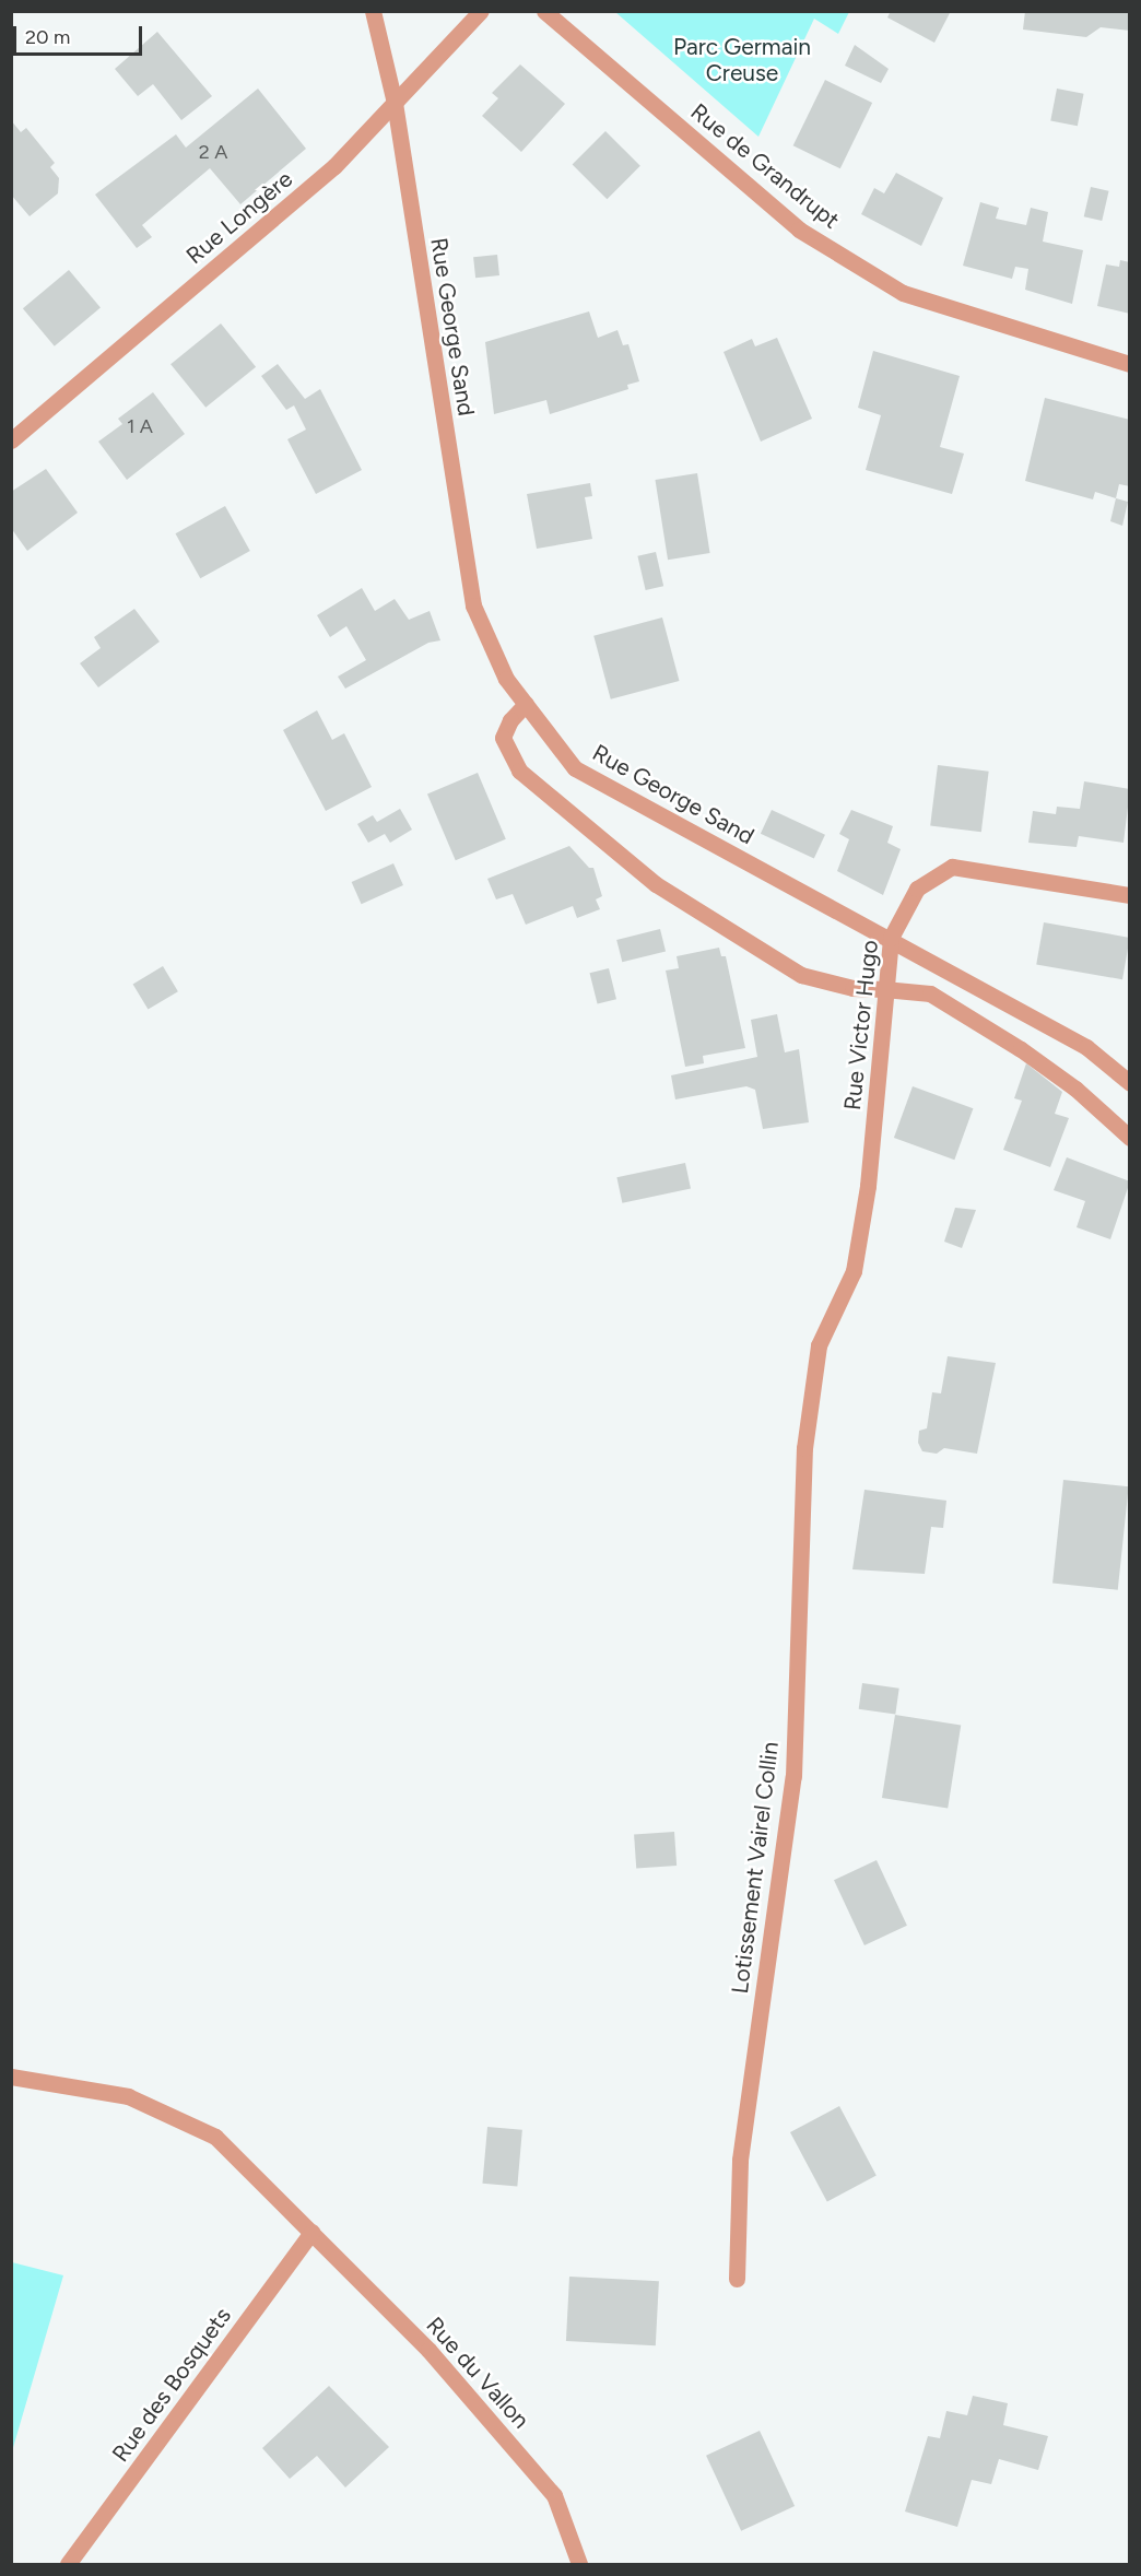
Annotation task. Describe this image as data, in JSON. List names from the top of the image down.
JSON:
{
  "streets": {
    "street": [
      "Rue de Grandrupt",
      "Rue Longère",
      "Rue George Sand",
      "Rue Victor Hugo",
      "Lotissement Vairel Collin",
      "Rue du Vallon",
      "Rue des Bosquets"
    ]
  },
  "crossings": [
    ["Rue Longère", "Rue George Sand"],
    ["Rue George Sand", "Rue Victor Hugo"],
    ["Rue Victor Hugo", "Lotissement Vairel Collin"],
    ["Rue du Vallon", "Rue des Bosquets"]
  ],
  "parks": ["Parc Germain Creuse"],
  "house_numbers": ["2 A", "1 A"],
  "scale_bar": "20 m"
}
